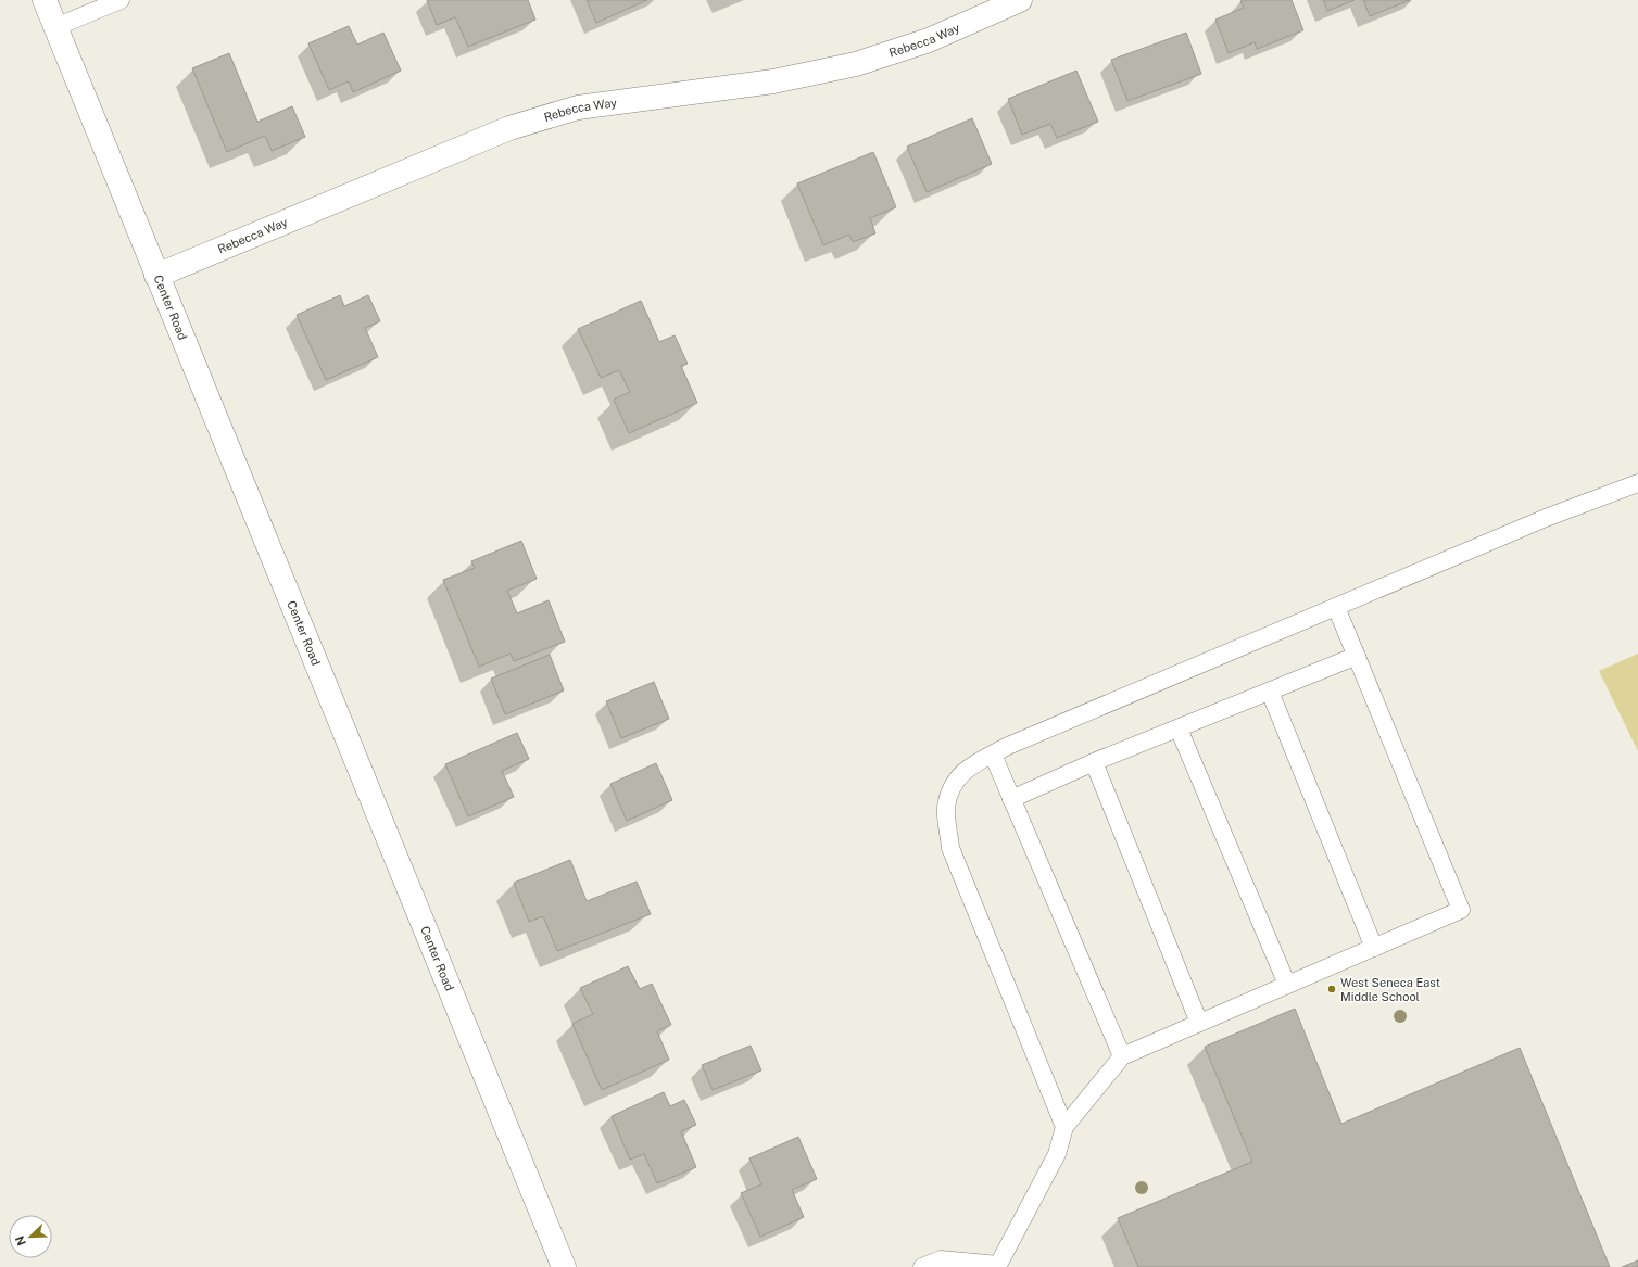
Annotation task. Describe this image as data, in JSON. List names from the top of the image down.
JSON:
{
  "streets": {
    "main road": ["Rebecca Way", "Center Road"]
  },
  "crossings": [
    ["Rebecca Way", "Center Road"]
  ],
  "places": ["West Seneca East Middle School"],
  "north": "bottom left"
}
